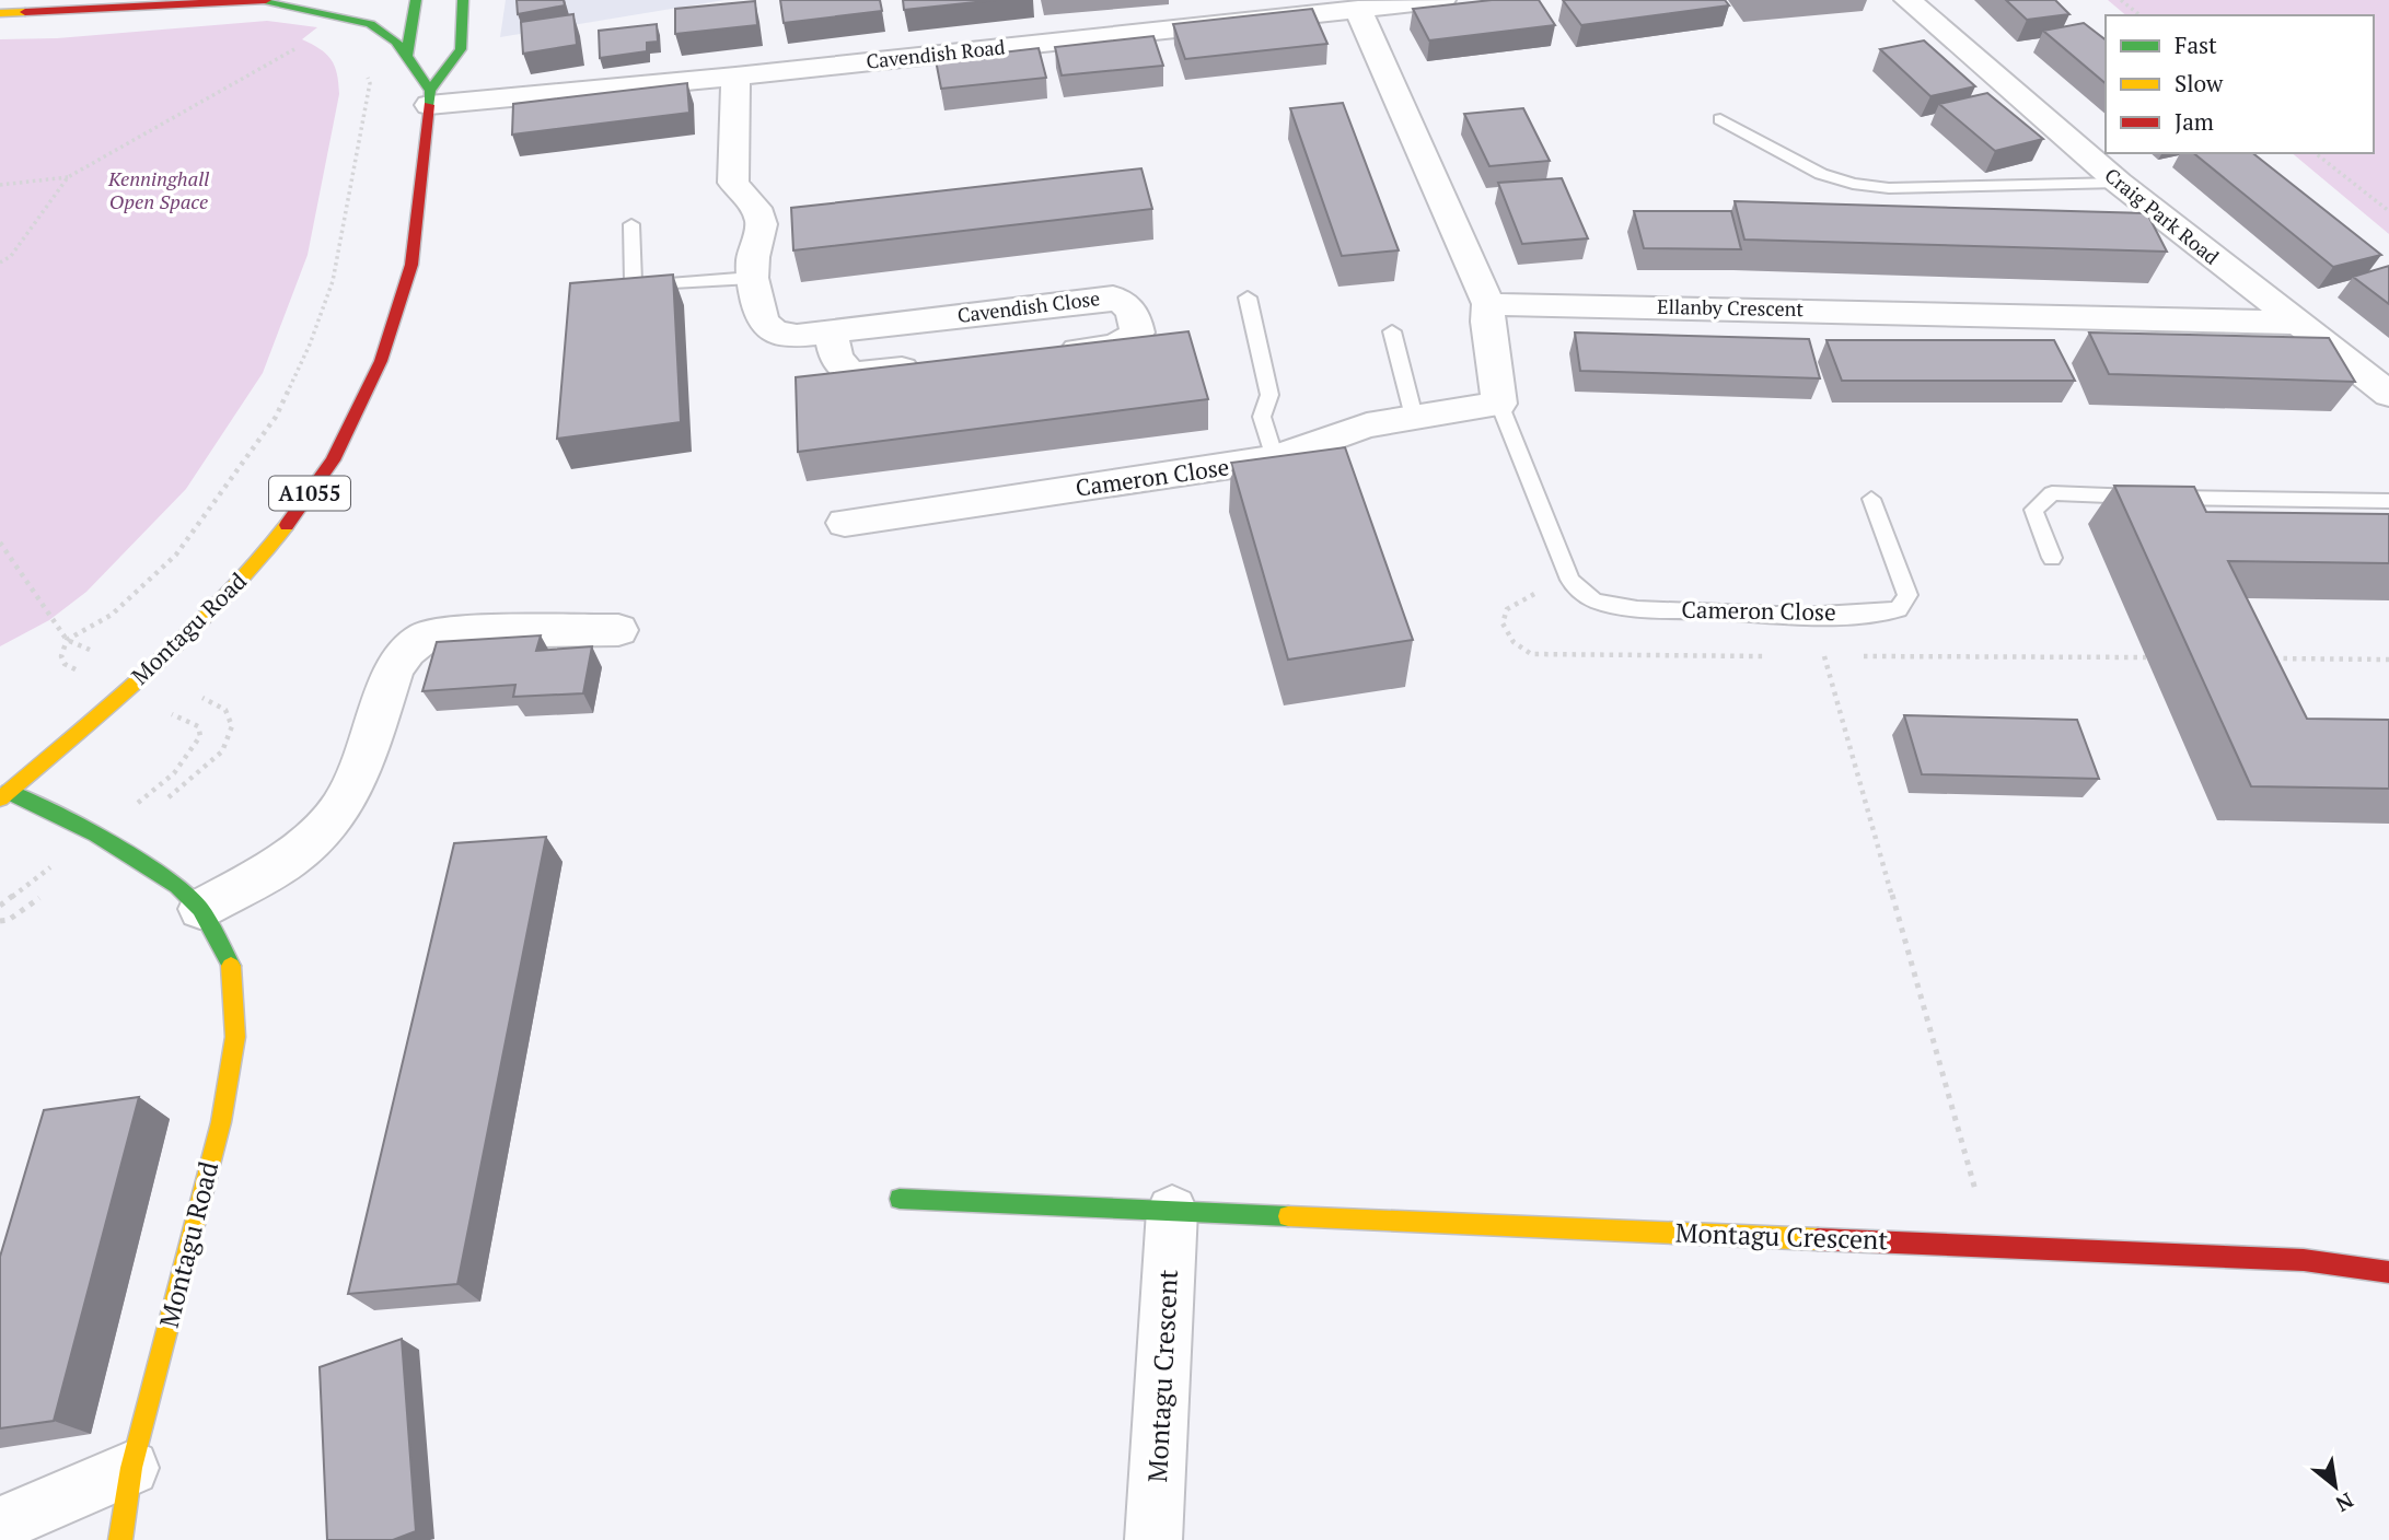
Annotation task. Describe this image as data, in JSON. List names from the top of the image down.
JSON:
{
  "streets": {
    "main road": ["A1055", "Montagu Road", "Montagu Crescent"],
    "street": [
      "Cavendish Road",
      "Craig Park Road",
      "Cavendish Close",
      "Ellanby Crescent",
      "Cameron Close"
    ]
  },
  "crossings": [
    ["Cavendish Road", "Cavendish Close"],
    ["Cavendish Road", "Montagu Road"],
    ["Craig Park Road", "Ellanby Crescent"],
    ["Ellanby Crescent", "Cameron Close"]
  ],
  "parks": ["Kenninghall Open Space"],
  "legend": ["Fast", "Slow", "Jam"],
  "north": "bottom right"
}
